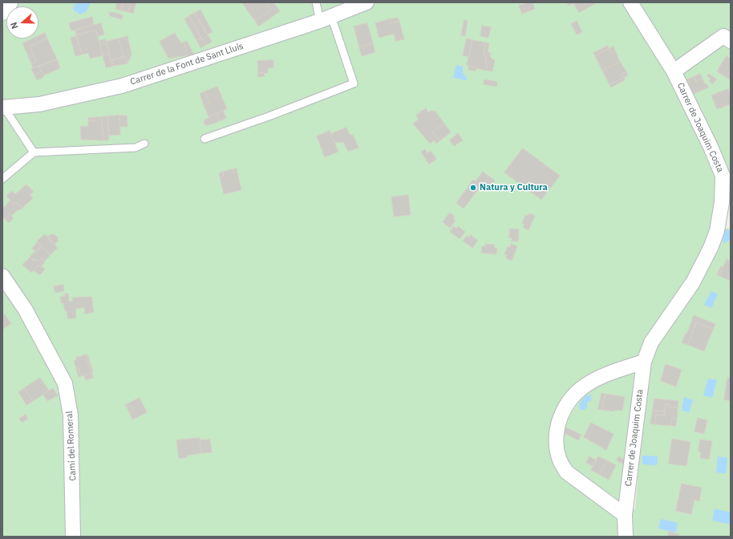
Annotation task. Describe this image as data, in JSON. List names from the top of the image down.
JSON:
{
  "streets": {
    "street": ["Carrer de la Font de Sant Lluís", "Carrer de Joaquim Costa", "Camí del Romeral"]
  },
  "places": ["Natura y Cultura"],
  "north": "left"
}
